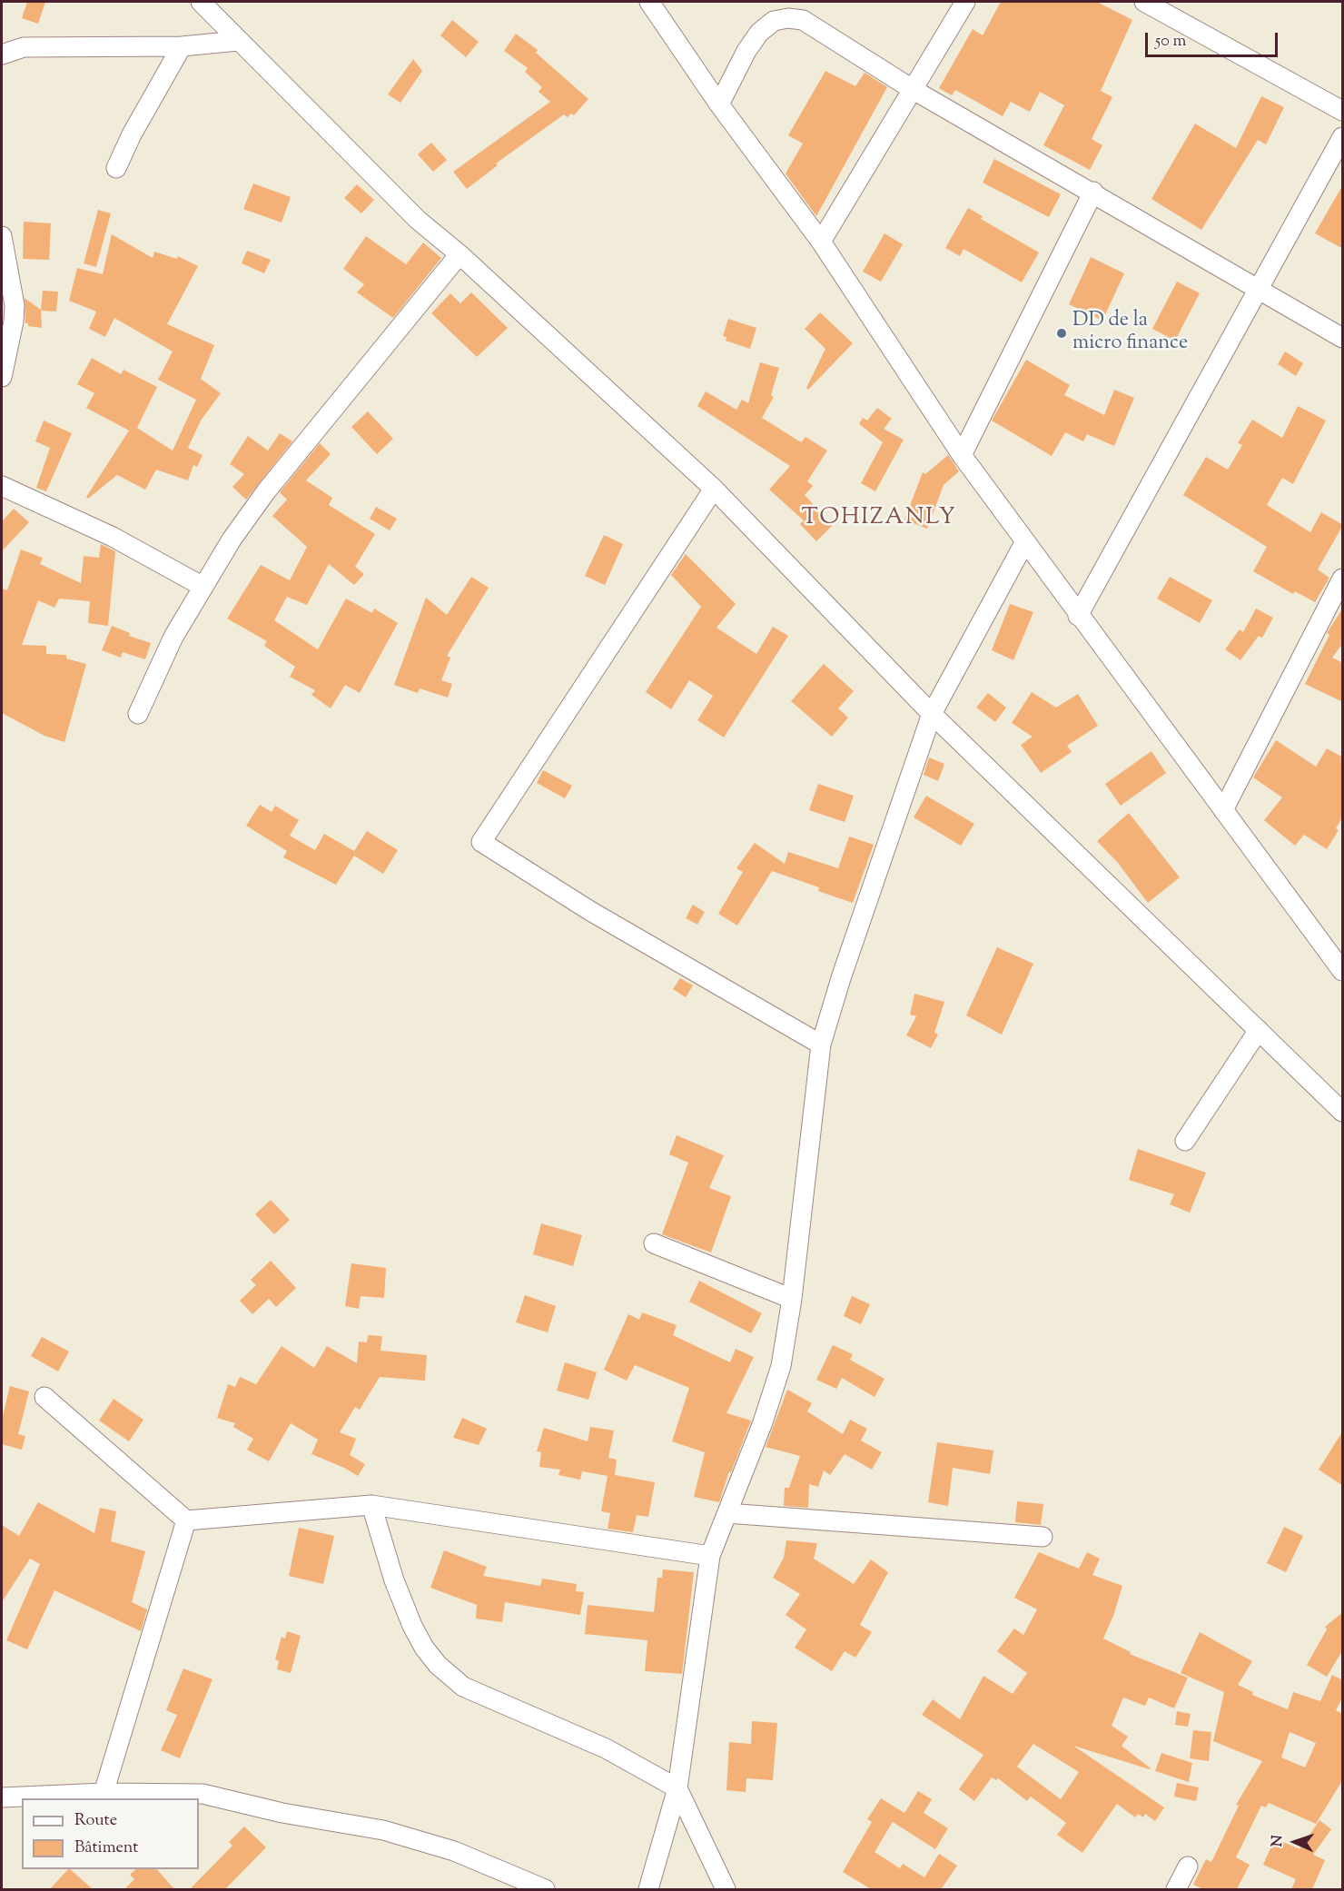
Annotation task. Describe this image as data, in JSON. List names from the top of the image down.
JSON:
{
  "districts": ["TOHIZANLY"],
  "places": ["DD de la micro finance"],
  "legend": ["Route", "Bâtiment"],
  "scale_bar": "50 m",
  "north": "left"
}
